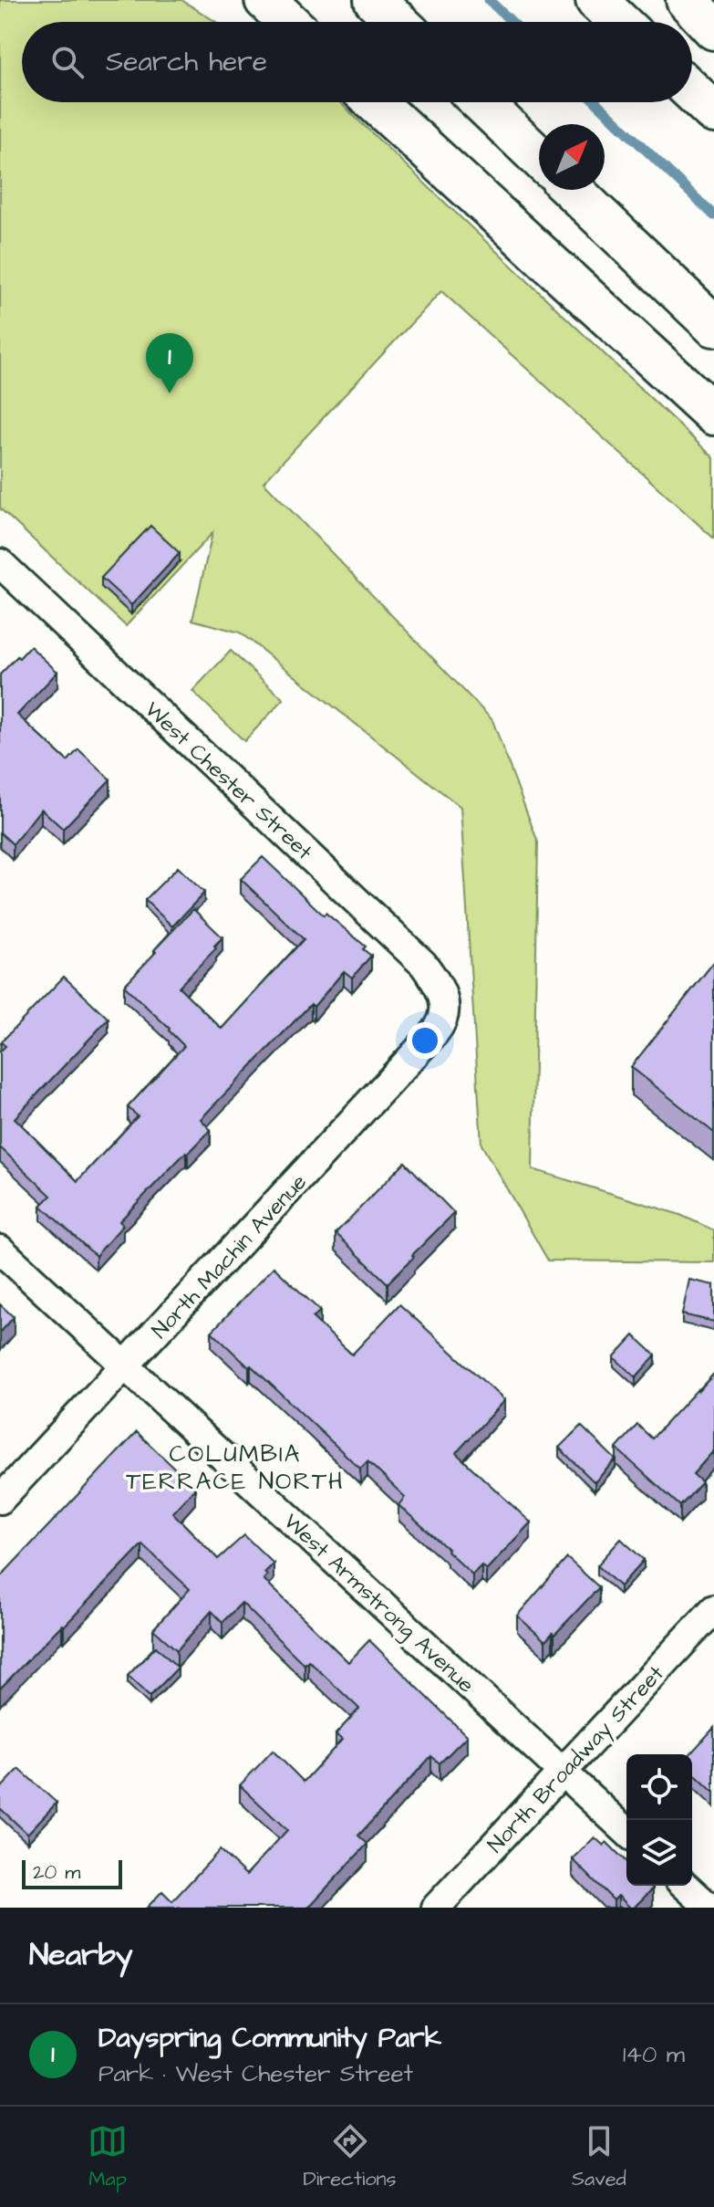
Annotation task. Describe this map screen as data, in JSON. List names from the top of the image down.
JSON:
{
  "streets": {
    "street": [
      "West Chester Street",
      "North Machin Avenue",
      "West Armstrong Avenue",
      "North Broadway Street"
    ]
  },
  "crossings": [
    ["West Chester Street", "North Machin Avenue"],
    ["North Machin Avenue", "West Armstrong Avenue"],
    ["West Armstrong Avenue", "North Broadway Street"]
  ],
  "districts": ["COLUMBIA TERRACE NORTH"],
  "scale_bar": "20 m",
  "north": "top right",
  "page": {
    "search": "Search here",
    "pins": "1",
    "scale": "20 m",
    "heading": "Nearby",
    "list": [
      {
        "mark": "1",
        "name": "Dayspring Community Park",
        "note": "Park · West Chester Street",
        "value": "140 m"
      }
    ],
    "nav": ["Map", "Directions", "Saved"]
  }
}
